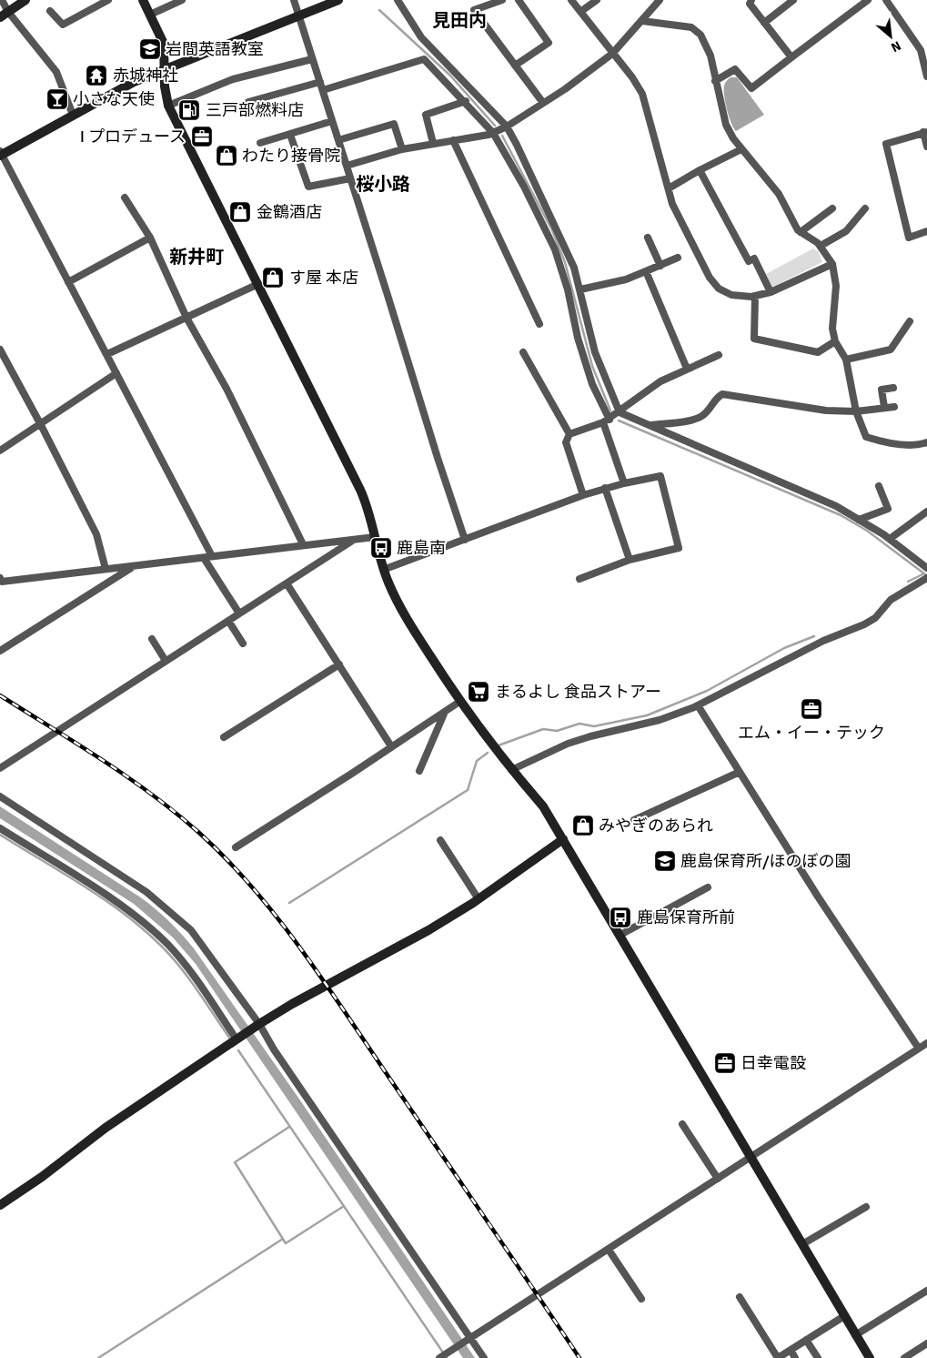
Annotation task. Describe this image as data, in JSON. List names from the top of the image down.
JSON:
{
  "districts": ["見田内", "桜小路", "新井町"],
  "places": {
    "school or university": ["岩間英語教室", "鹿島保育所/ほのぼの園"],
    "temple": ["赤城神社"],
    "bar": ["小さな天使"],
    "fuel station": ["三戸部燃料店"],
    "office": ["I プロデュース", "エム・イー・テック", "日幸電設"],
    "shop": [
      "わたり接骨院",
      "金鶴酒店",
      "す屋 本店",
      "みやぎのあられ"
    ],
    "bus stop": ["鹿島南", "鹿島保育所前"],
    "supermarket": ["まるよし 食品ストアー"]
  },
  "north": "bottom right"
}
